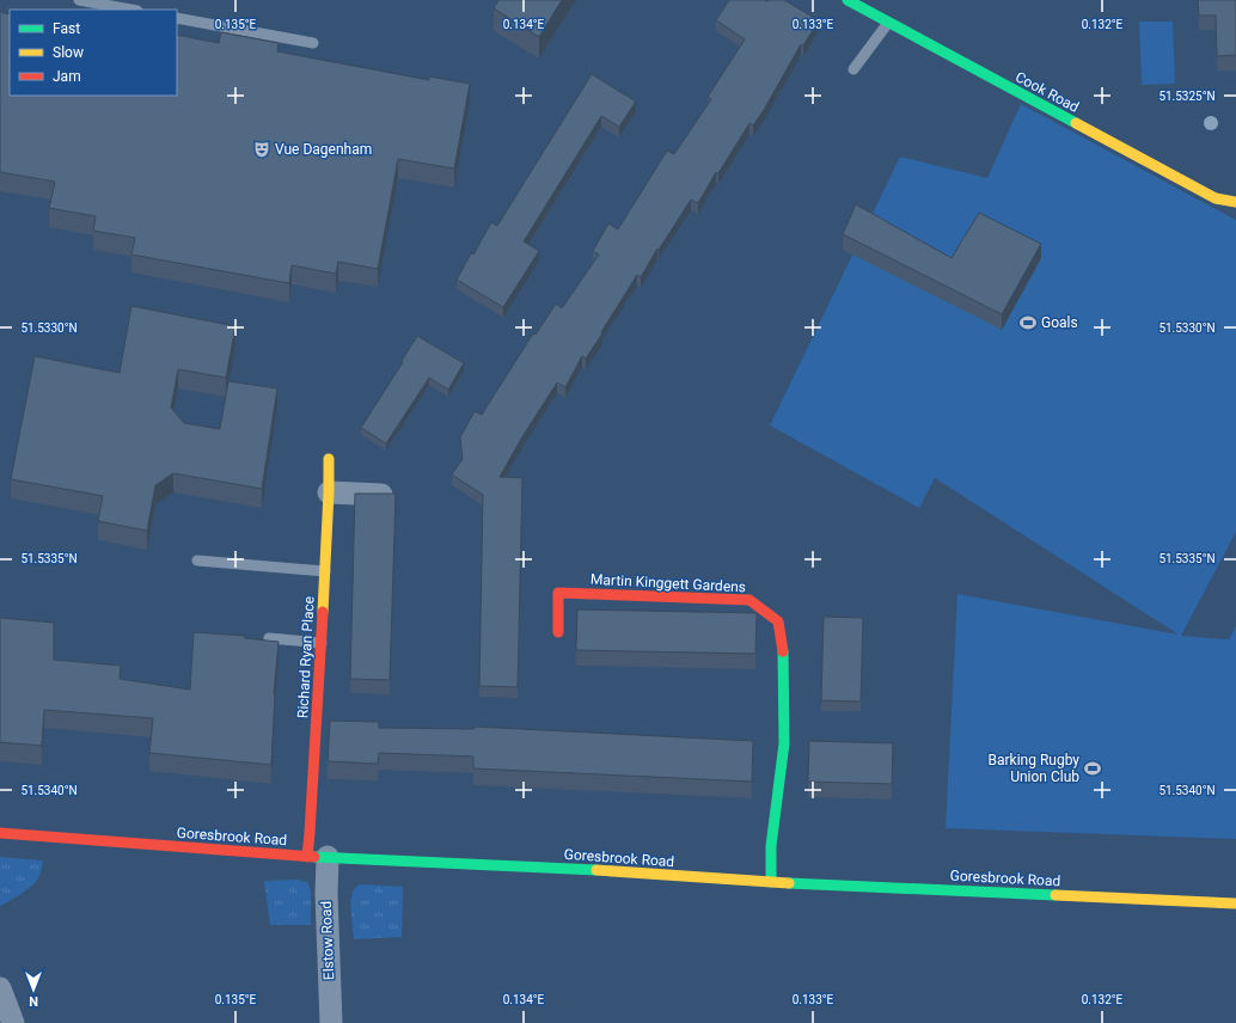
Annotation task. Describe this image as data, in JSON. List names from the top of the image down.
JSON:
{
  "streets": {
    "street": [
      "Cook Road",
      "Martin Kinggett Gardens",
      "Richard Ryan Place",
      "Goresbrook Road",
      "Elstow Road"
    ]
  },
  "crossings": [
    ["Martin Kinggett Gardens", "Goresbrook Road"],
    ["Richard Ryan Place", "Goresbrook Road"],
    ["Richard Ryan Place", "Elstow Road"],
    ["Goresbrook Road", "Elstow Road"]
  ],
  "places": {
    "theatre": ["Vue Dagenham"],
    "sports": ["Goals", "Barking Rugby Union Club"]
  },
  "legend": ["Fast", "Slow", "Jam"],
  "north": "bottom",
  "coordinates": [
    "0.135°E",
    "0.134°E",
    "0.133°E",
    "0.132°E",
    "51.5325°N",
    "51.5330°N",
    "51.5335°N",
    "51.5340°N"
  ]
}
